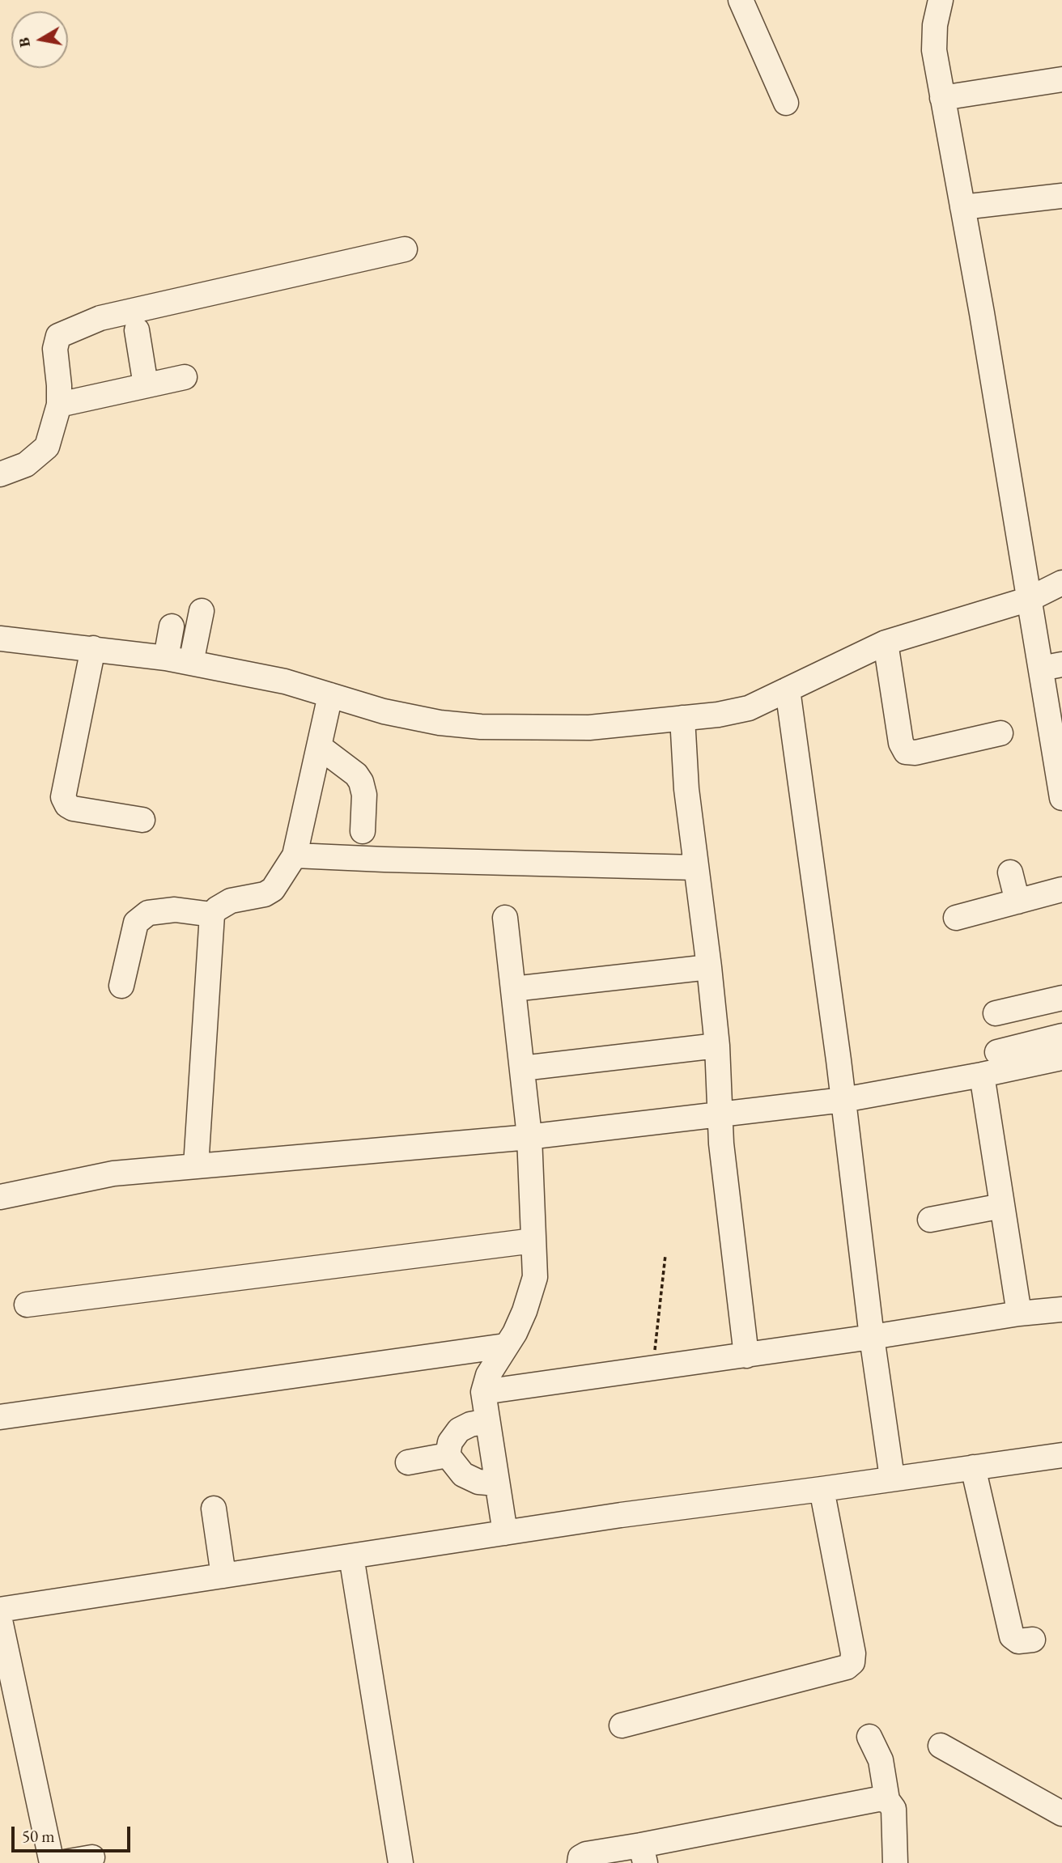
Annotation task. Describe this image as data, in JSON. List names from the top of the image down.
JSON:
{
  "scale_bar": "50 m",
  "north": "left"
}
